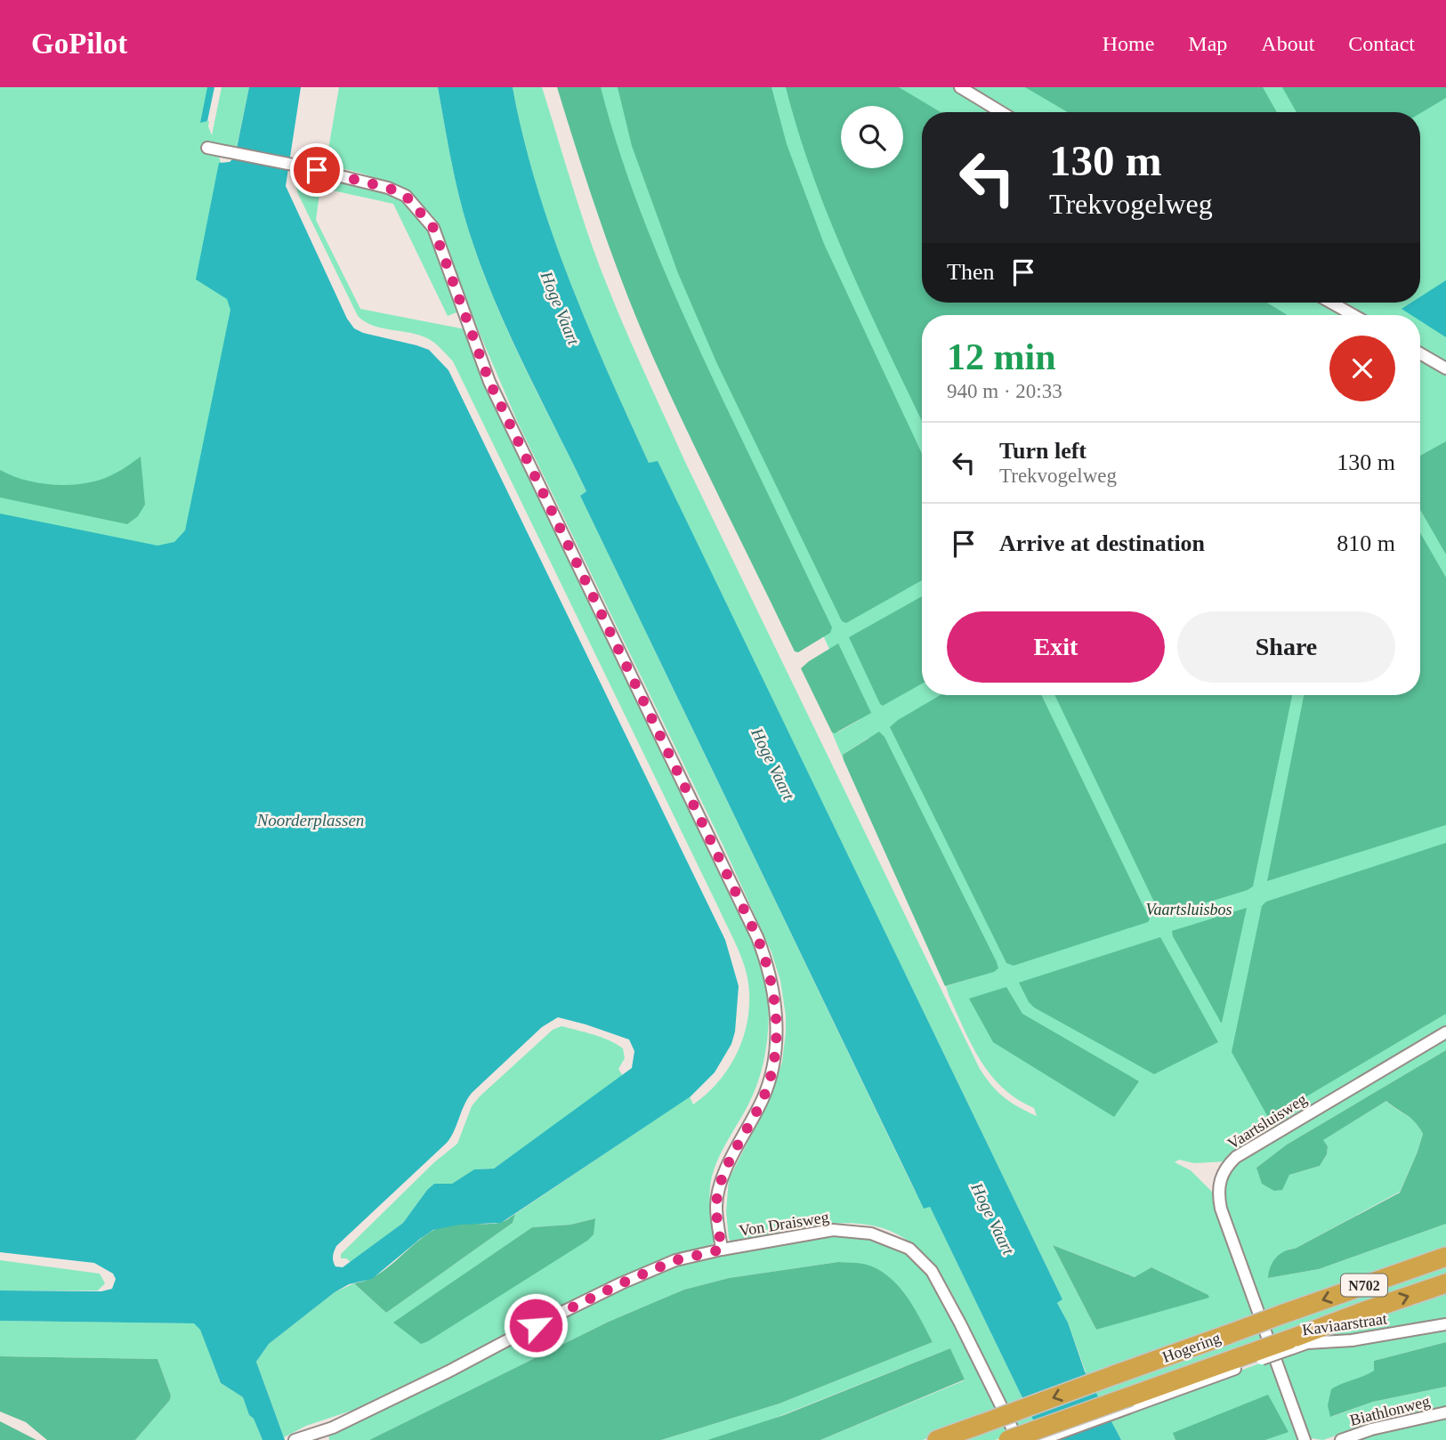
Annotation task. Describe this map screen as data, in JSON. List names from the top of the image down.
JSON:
{
  "streets": {
    "highway": ["N702", "Hogering"],
    "street": [
      "Vaartsluisweg",
      "Von Draisweg",
      "Kaviaarstraat",
      "Biathlonweg"
    ]
  },
  "crossings": [
    ["Kaviaarstraat", "Hogering"]
  ],
  "water": ["Hoge Vaart", "Noorderplassen"],
  "parks": ["Vaartsluisbos"],
  "page": {
    "header": "GoPilot",
    "nav": [
      "Home",
      "Map",
      "About",
      "Contact"
    ],
    "turn": ["130 m", "Trekvogelweg"],
    "then": "Then",
    "heading": ["12 min", "940 m · 20:33"],
    "list": [
      {
        "name": "Turn left",
        "note": "Trekvogelweg",
        "value": "130 m"
      },
      {
        "name": "Arrive at destination",
        "value": "810 m"
      }
    ],
    "buttons": ["Exit", "Share"]
  }
}
